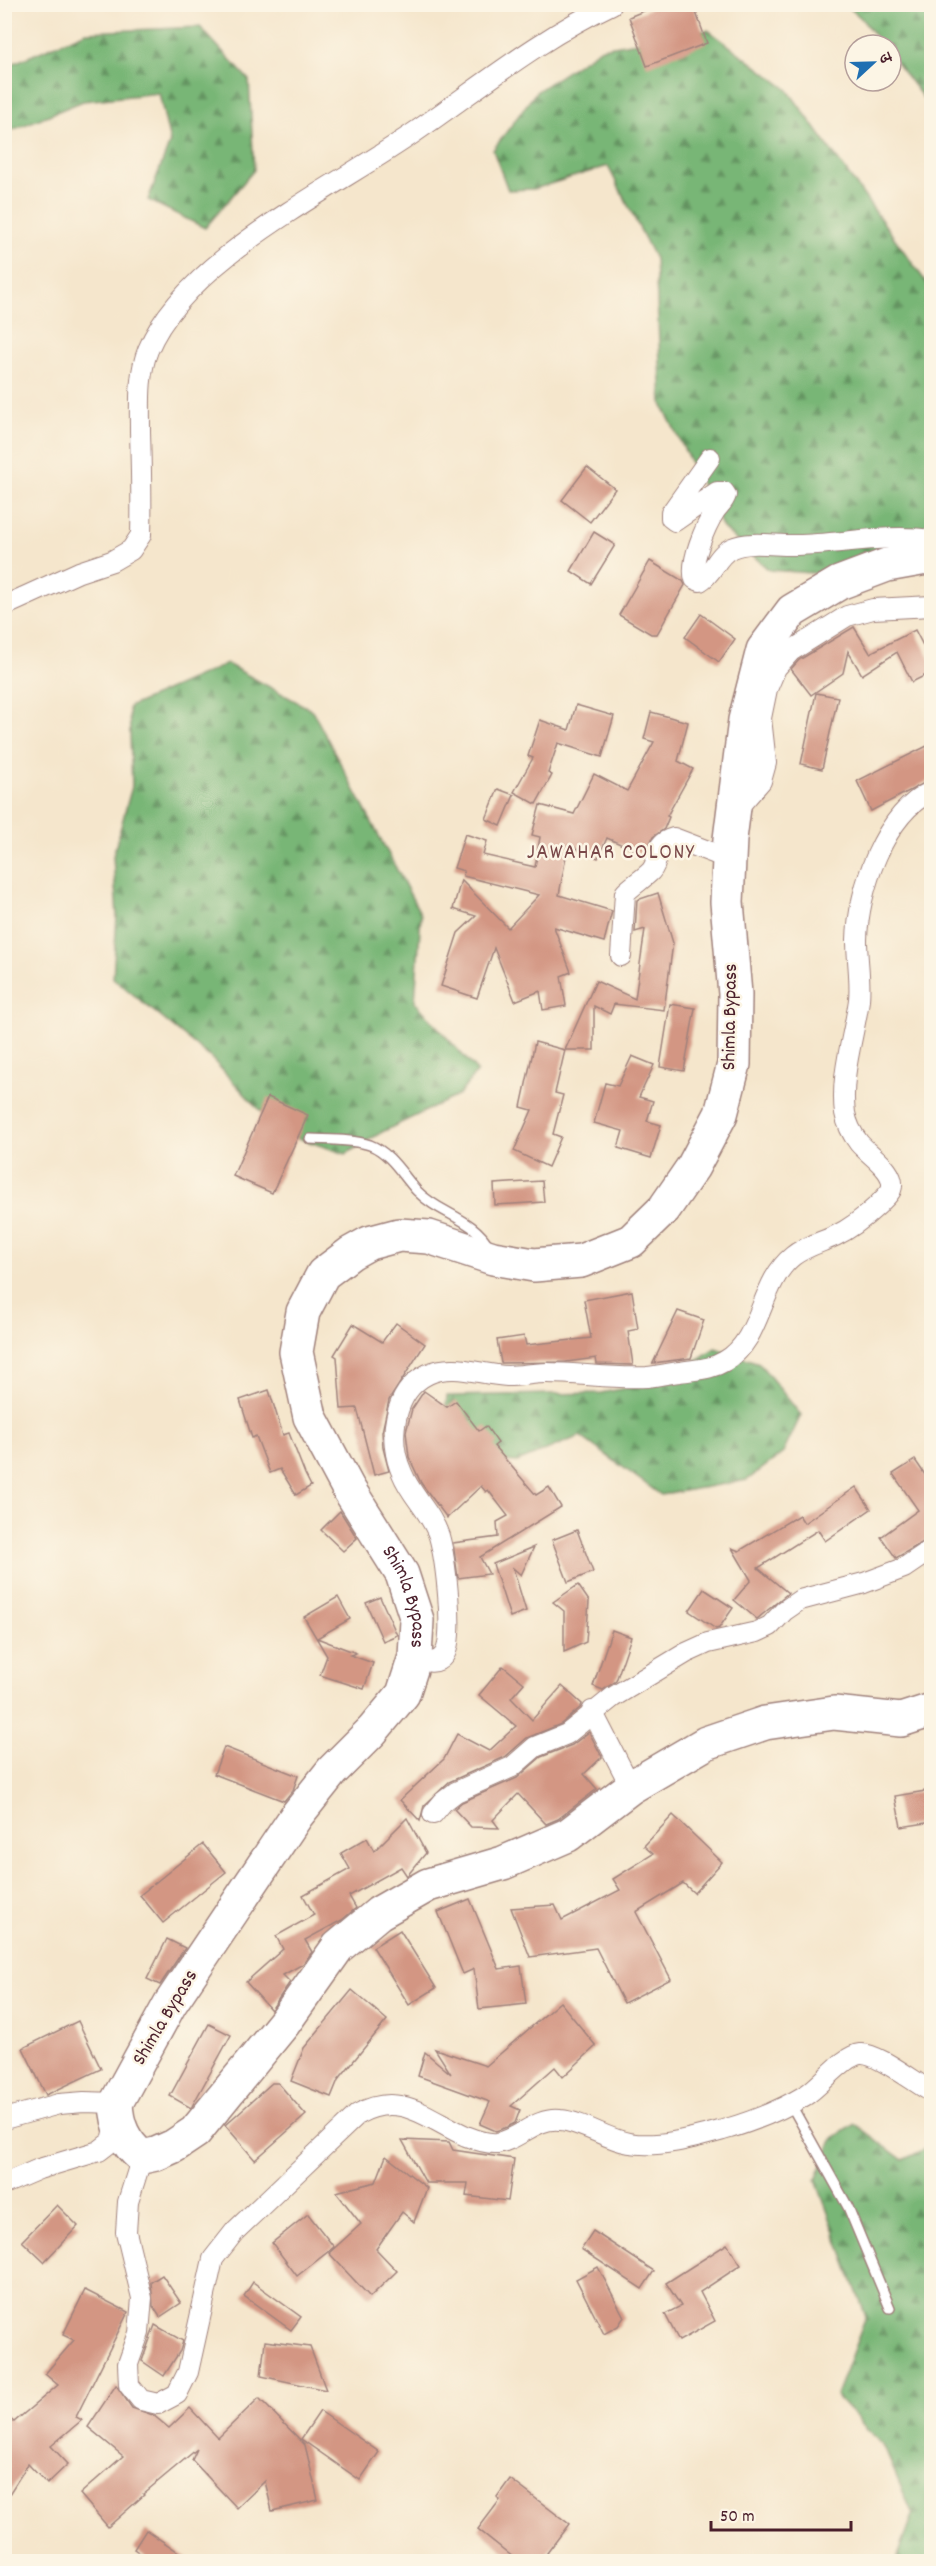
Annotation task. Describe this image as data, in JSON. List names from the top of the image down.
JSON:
{
  "streets": {
    "highway": ["Shimla Bypass"]
  },
  "districts": ["JAWAHAR COLONY"],
  "scale_bar": "50 m",
  "north": "right"
}
